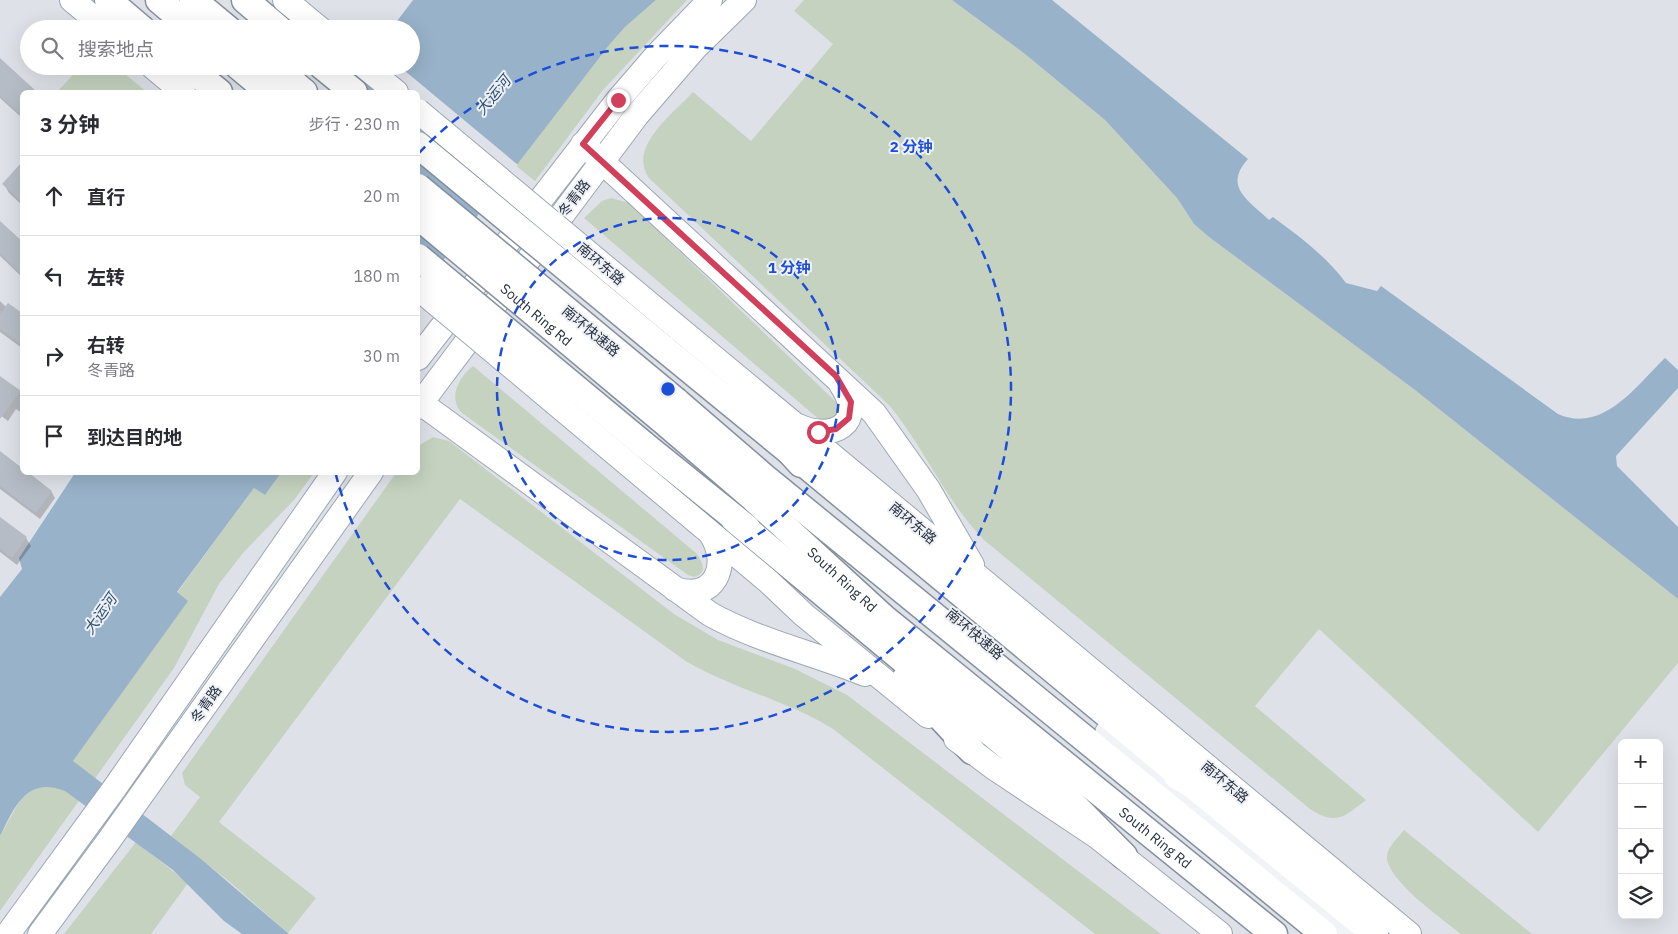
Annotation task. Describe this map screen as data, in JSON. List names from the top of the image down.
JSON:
{
  "streets": {
    "highway": ["South Ring Rd", "南环快速路"],
    "main road": ["冬青路", "南环东路"]
  },
  "crossings": [
    ["South Ring Rd", "南环快速路"]
  ],
  "water": ["大运河"],
  "page": {
    "search": "搜索地点",
    "heading": ["3 分钟", "步行 · 230 m"],
    "list": [
      ["直行", "20 m"],
      ["左转", "180 m"],
      ["右转", "冬青路", "30 m"],
      "到达目的地"
    ],
    "map_buttons": ["+", "−"]
  },
  "rings": ["2 分钟", "1 分钟"]
}
